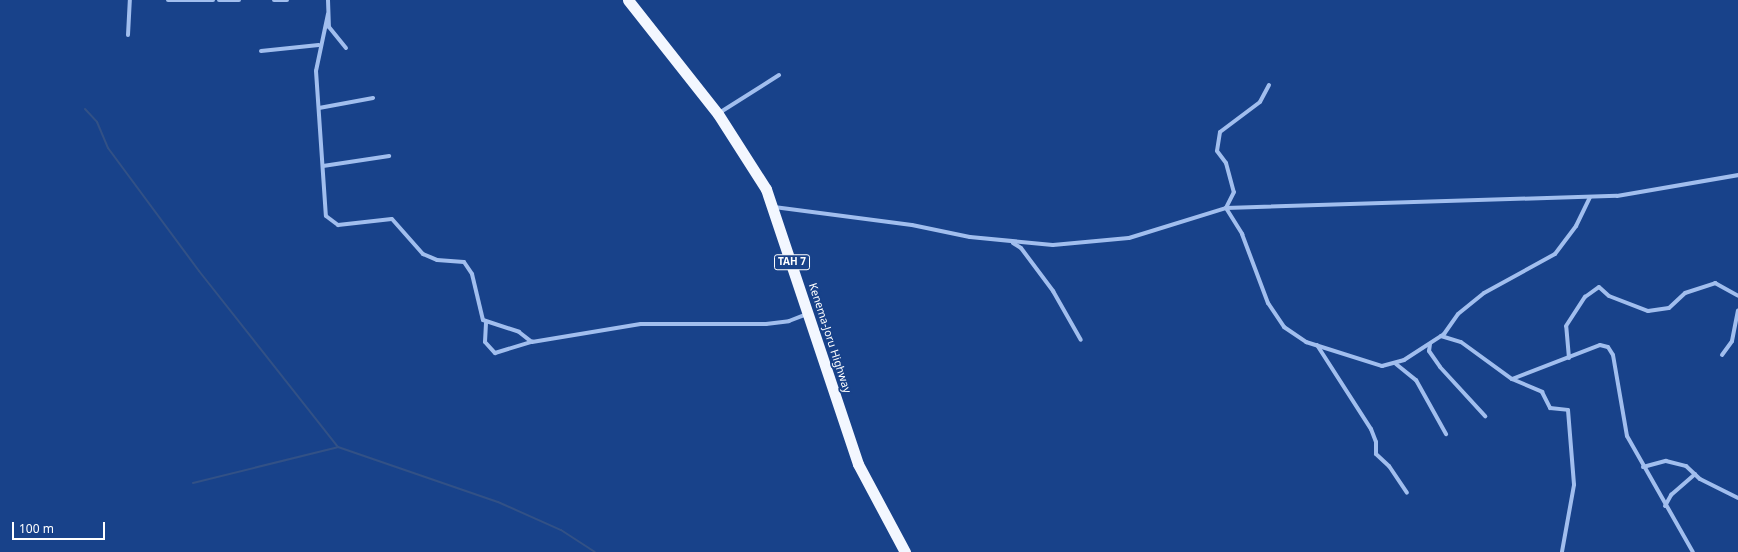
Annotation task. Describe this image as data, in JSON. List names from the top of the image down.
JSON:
{
  "streets": {
    "highway": ["TAH 7", "Kenema-Joru Highway"]
  },
  "scale_bar": "100 m"
}
